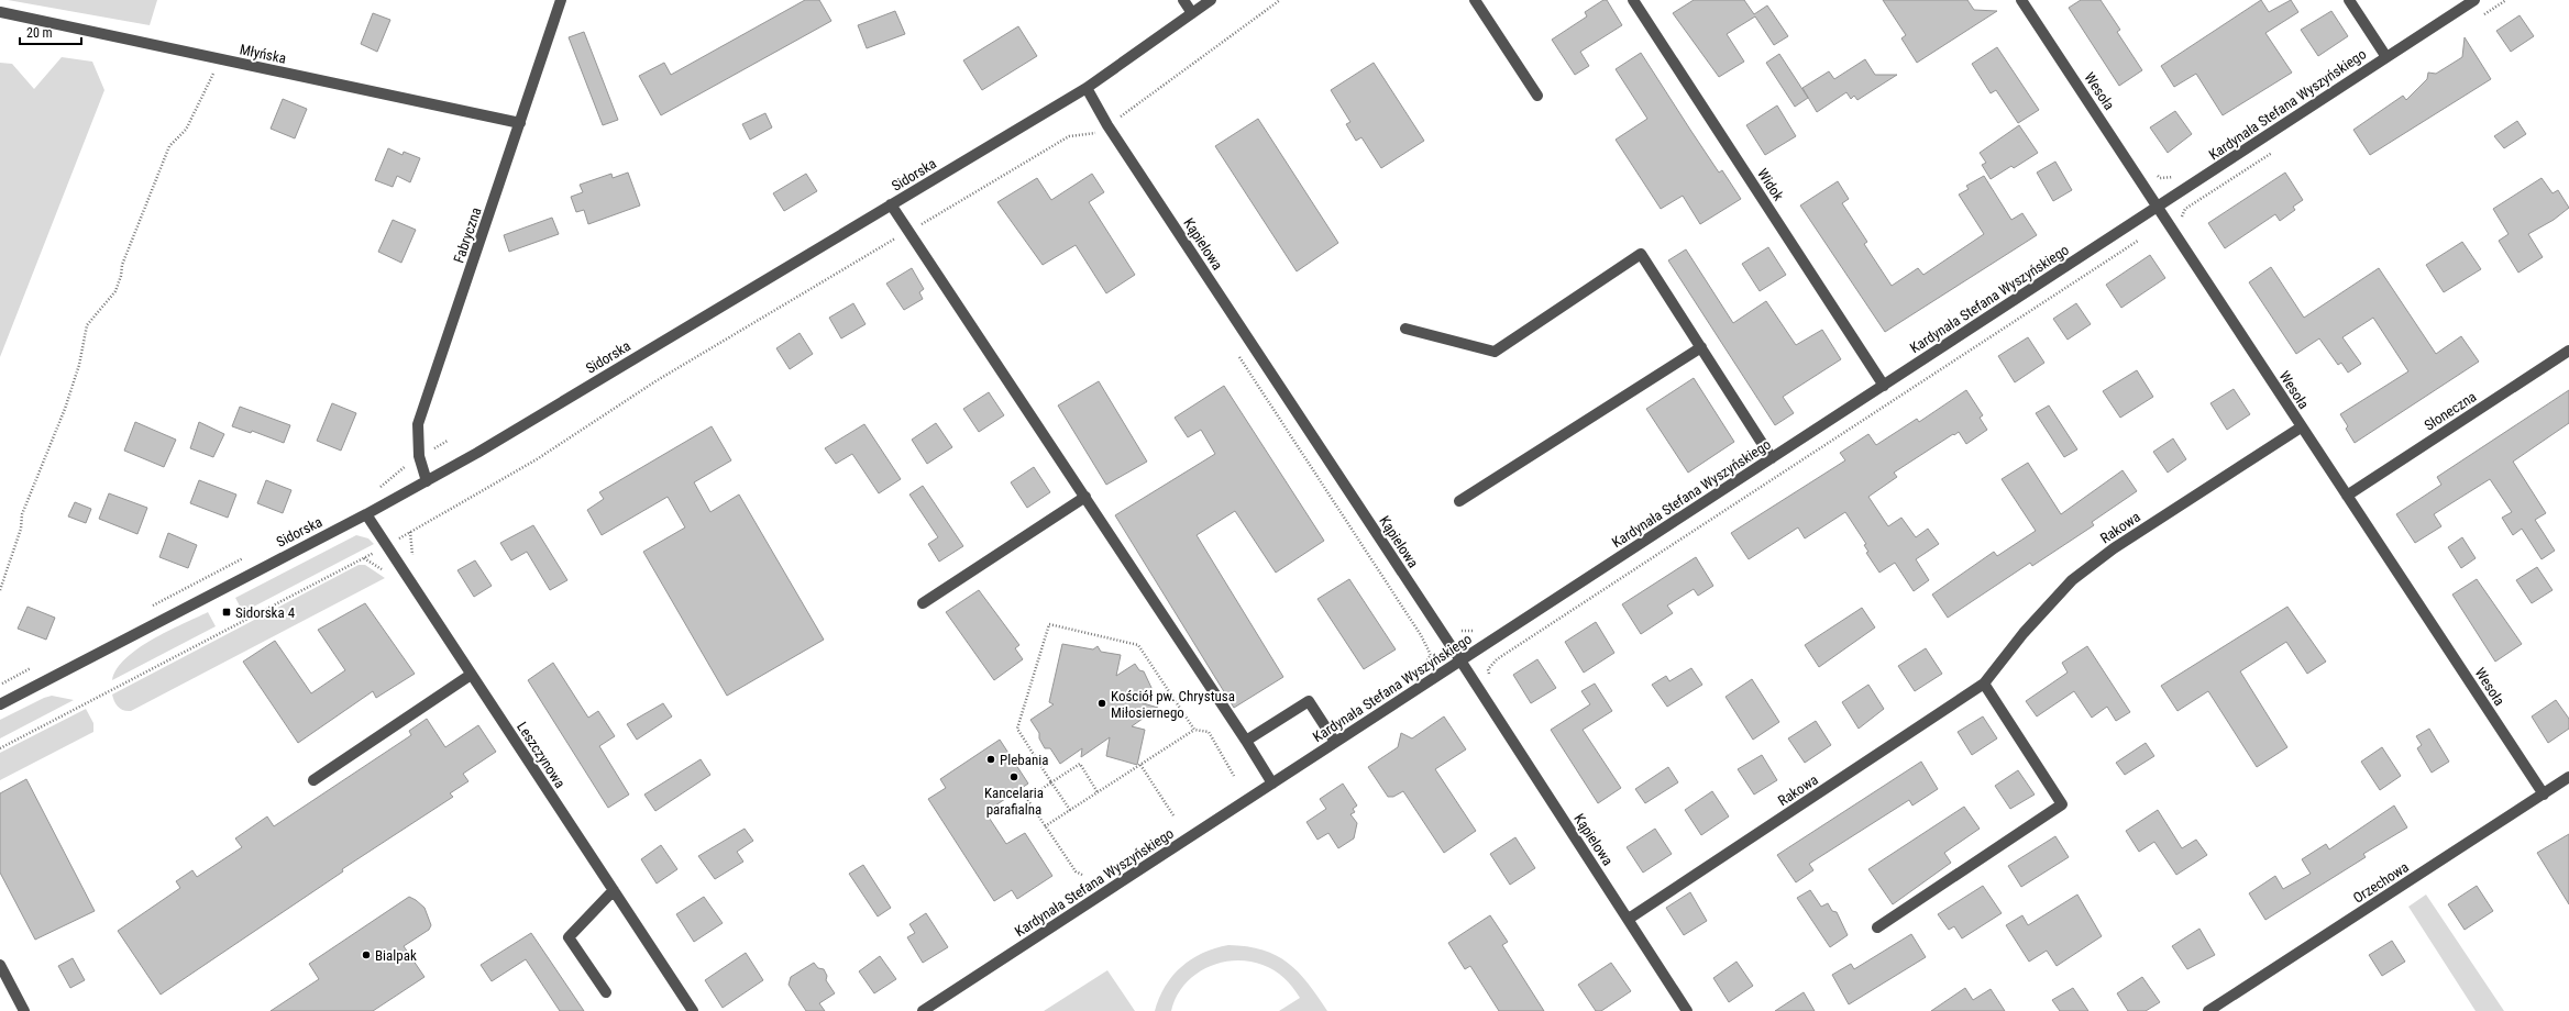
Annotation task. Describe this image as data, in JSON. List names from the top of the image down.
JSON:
{
  "streets": {
    "street": [
      "Młyńska",
      "Wesoła",
      "Kardynała Stefana Wyszyńskiego",
      "Sidorska",
      "Widok",
      "Fabryczna",
      "Kąpielowa",
      "Słoneczna",
      "Rakowa",
      "Leszczynowa",
      "Orzechowa"
    ]
  },
  "crossings": [
    ["Młyńska", "Fabryczna"],
    ["Wesoła", "Kardynała Stefana Wyszyńskiego"],
    ["Wesoła", "Słoneczna"],
    ["Wesoła", "Rakowa"],
    ["Wesoła", "Orzechowa"],
    ["Kardynała Stefana Wyszyńskiego", "Widok"],
    ["Kardynała Stefana Wyszyńskiego", "Kąpielowa"],
    ["Sidorska", "Fabryczna"],
    ["Sidorska", "Kąpielowa"],
    ["Sidorska", "Leszczynowa"],
    ["Kąpielowa", "Rakowa"]
  ],
  "places": {
    "transit": ["Sidorska 4"],
    "other": [
      "Kościół pw. Chrystusa Miłosiernego",
      "Plebania",
      "Kancelaria parafialna",
      "Bialpak"
    ]
  },
  "scale_bar": "20 m"
}
